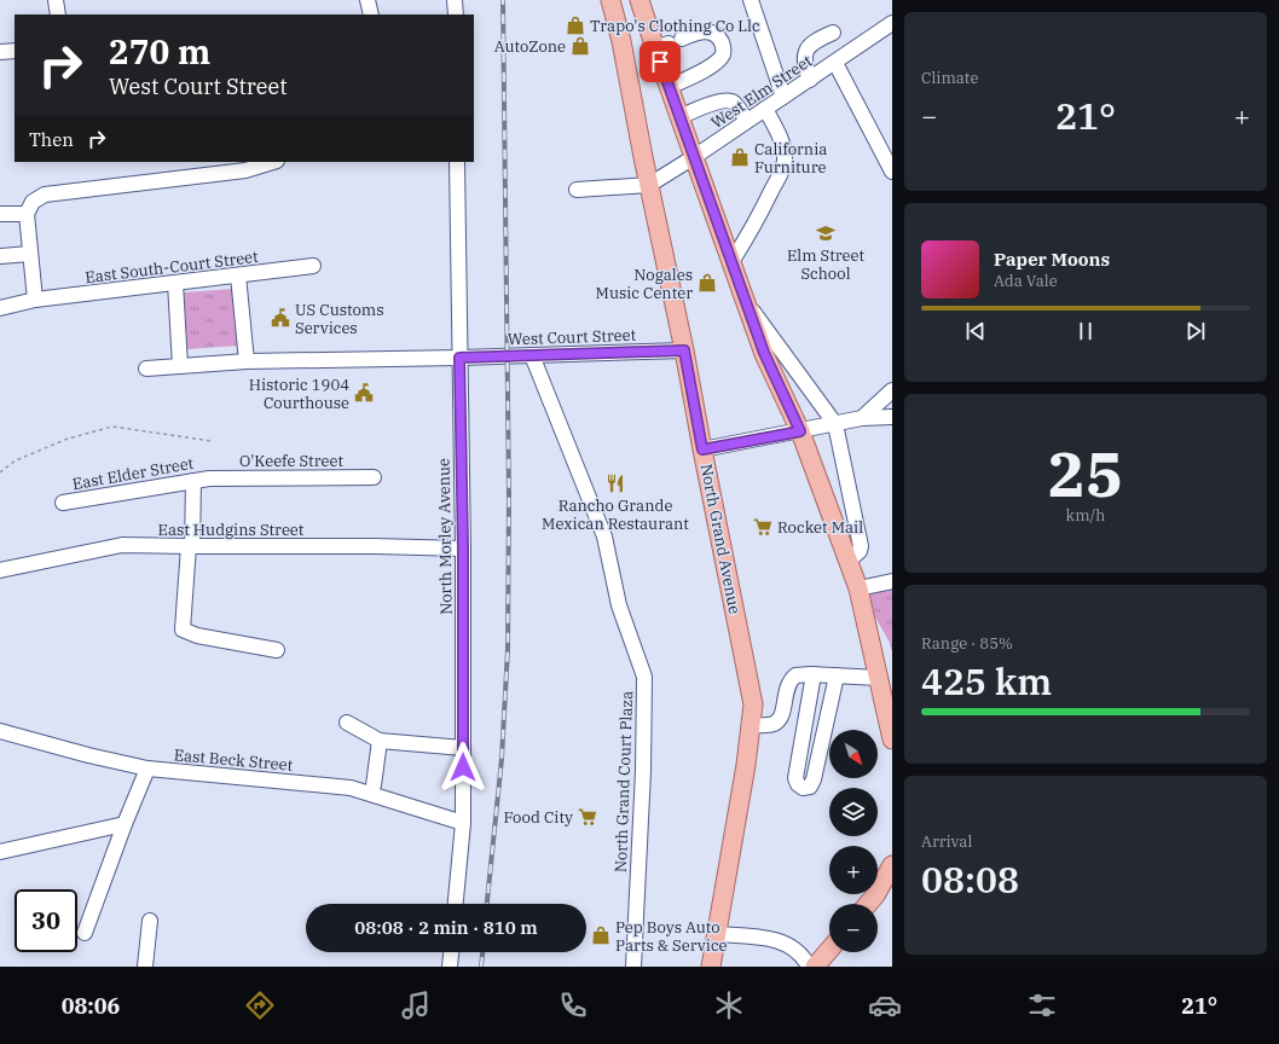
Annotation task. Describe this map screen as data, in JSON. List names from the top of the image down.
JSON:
{
  "streets": {
    "main road": ["North Grand Avenue"],
    "street": [
      "West Elm Street",
      "East South-Court Street",
      "West Court Street",
      "O'Keefe Street",
      "East Elder Street",
      "East Hudgins Street",
      "North Morley Avenue",
      "East Beck Street",
      "North Grand Court Plaza"
    ]
  },
  "crossings": [
    ["West Elm Street", "North Grand Avenue"],
    ["West Court Street", "North Morley Avenue"],
    ["West Court Street", "North Grand Avenue"],
    ["West Court Street", "North Grand Court Plaza"],
    ["O'Keefe Street", "East Elder Street"],
    ["East Hudgins Street", "North Morley Avenue"],
    ["North Morley Avenue", "East Beck Street"]
  ],
  "places": {
    "shop": [
      "Trapo's Clothing Co Llc",
      "AutoZone",
      "California Furniture",
      "Nogales Music Center",
      "Pep Boys Auto Parts & Service"
    ],
    "school or university": ["Elm Street School"],
    "public building": ["US Customs Services", "Historic 1904 Courthouse"],
    "restaurant": ["Rancho Grande Mexican Restaurant"],
    "supermarket": ["Rocket Mail", "Food City"]
  },
  "north": "bottom right",
  "page": {
    "tile": [
      "Climate",
      ["25", "km/h"],
      ["Range · 85%", "425 km"],
      ["Arrival", "08:08"]
    ],
    "turn": ["270 m", "West Court Street"],
    "heat": ["−", "21°", "+"],
    "then": "Then",
    "song": ["Paper Moons", "Ada Vale"],
    "map_buttons": ["+", "−"],
    "limit": "30",
    "trip": "08:08 · 2 min · 810 m",
    "tabs": ["08:06", "21°"]
  }
}
